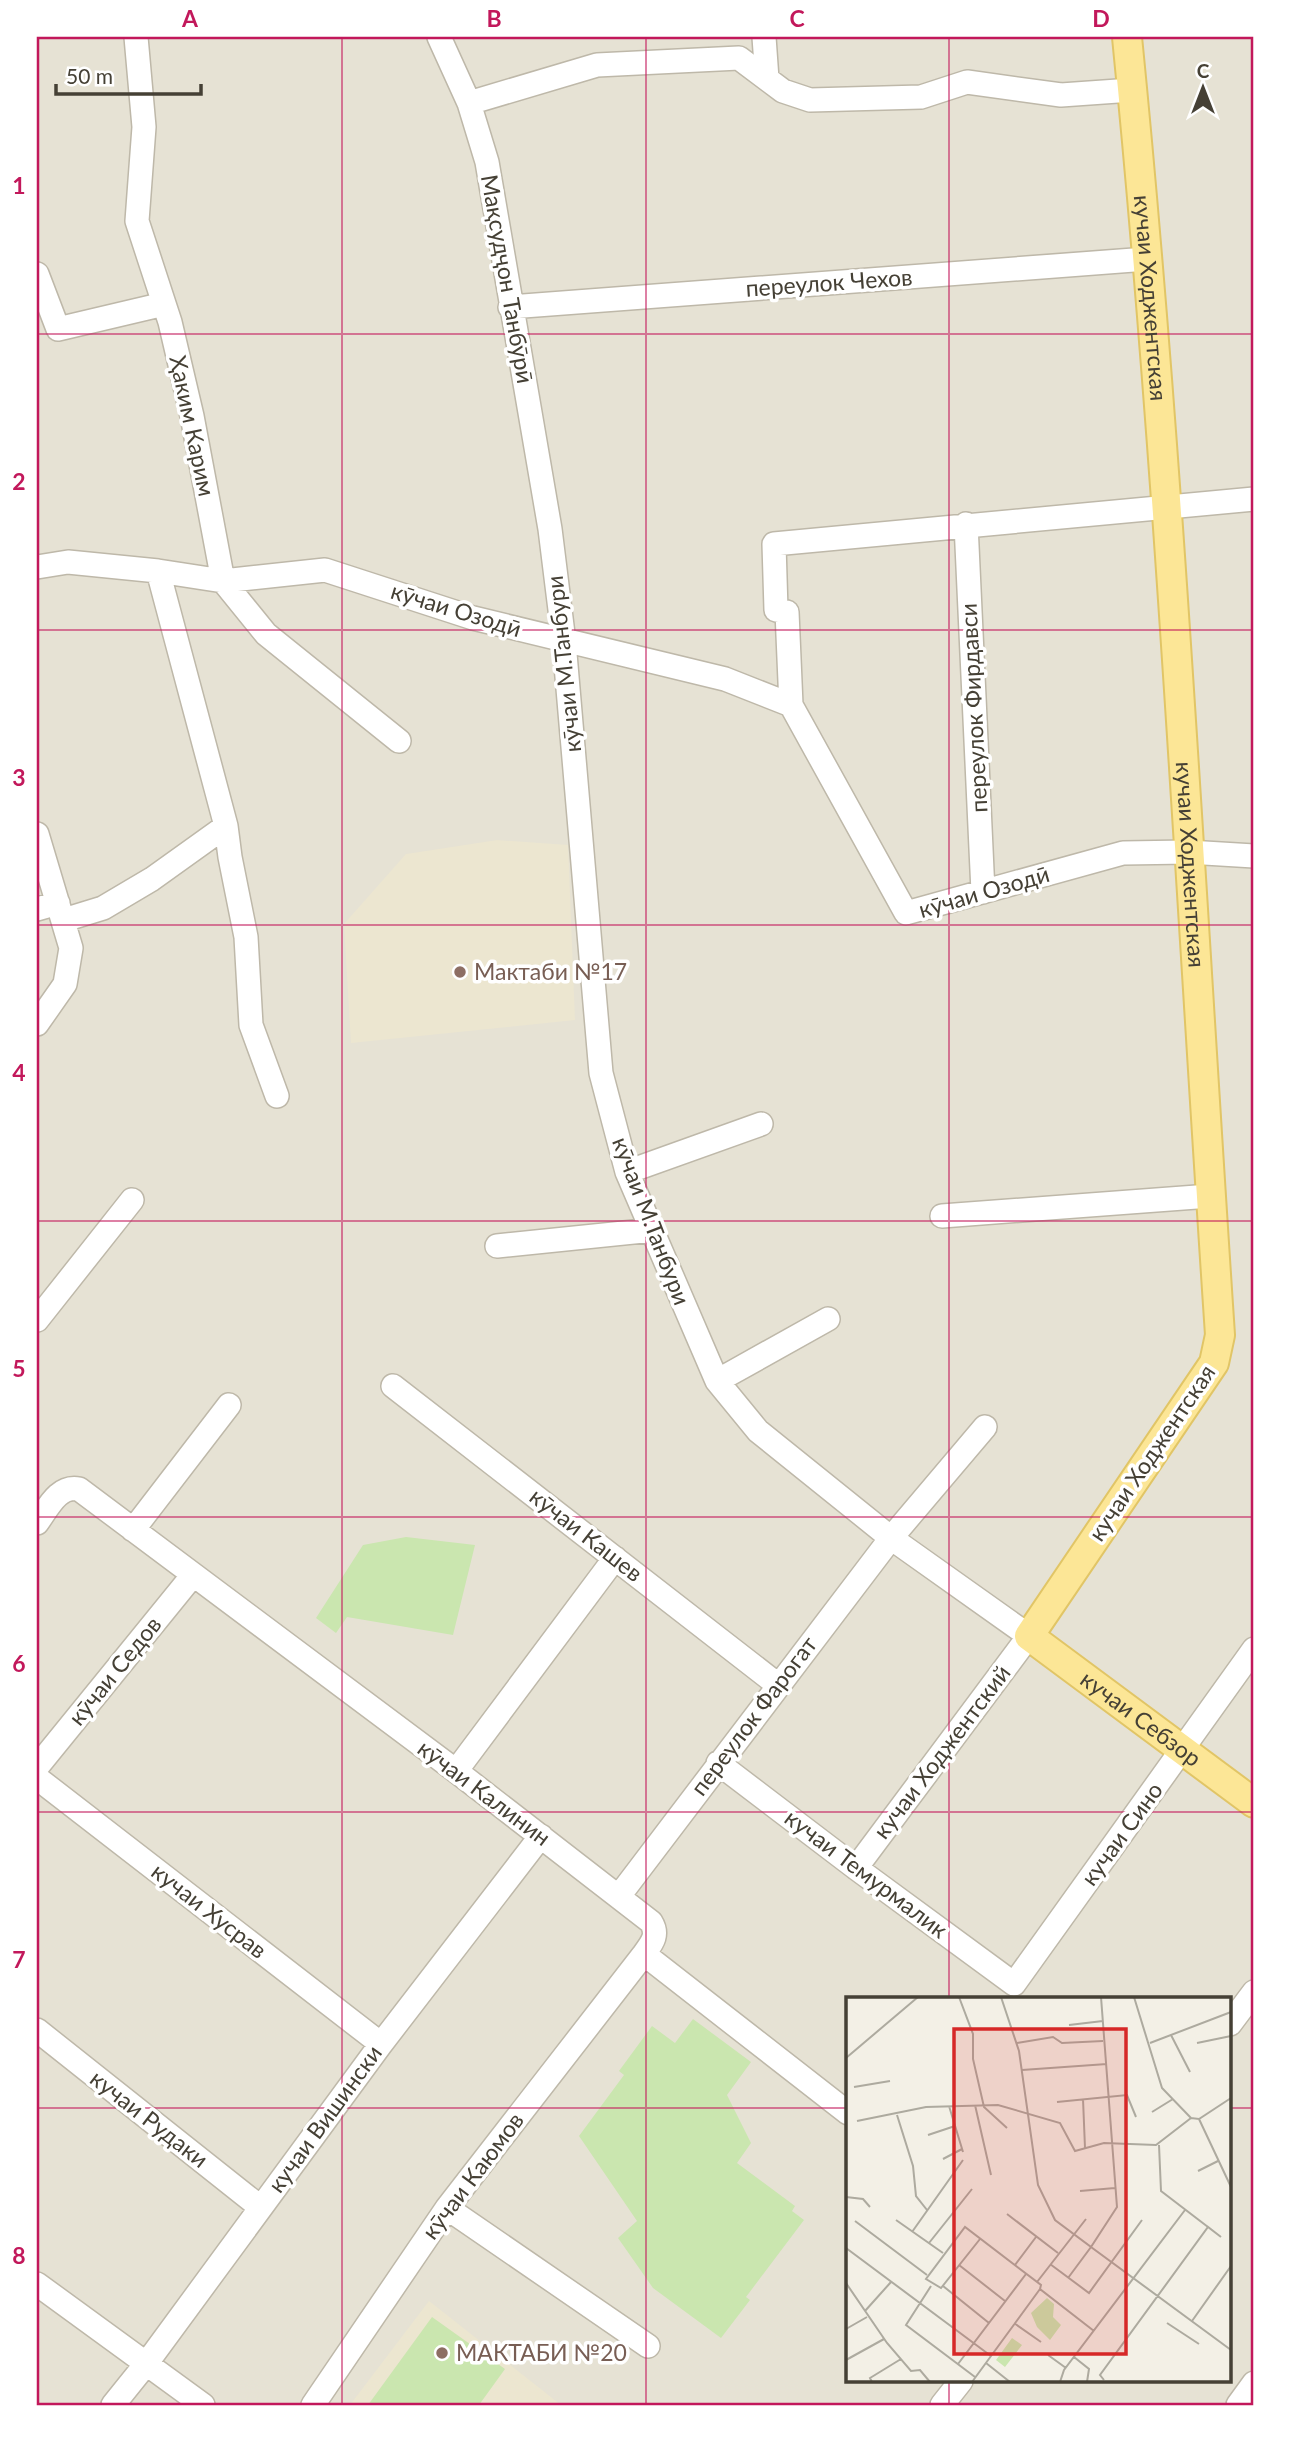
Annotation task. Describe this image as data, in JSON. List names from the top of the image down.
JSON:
{
  "streets": {
    "main road": ["кучаи Ходжентская", "кучаи Себзор"],
    "street": [
      "Мақсудҷон Танбӯрӣ",
      "переулок Чехов",
      "Ҳаким Карим",
      "кӯчаи Озодӣ",
      "кӯчаи М.Танбури",
      "переулок Фирдавси",
      "кӯчаи Кашев",
      "кӯчаи Седов",
      "переулок Фарогат",
      "кучаи Ходжентский",
      "кӯчаи Калинин",
      "кучаи Сино",
      "кучаи Темурмалик",
      "кучаи Хусрав",
      "кучаи Рудаки",
      "кучаи Вишински",
      "кӯчаи Каюмов"
    ]
  },
  "crossings": [
    ["Мақсудҷон Танбӯрӣ", "переулок Чехов"],
    ["Мақсудҷон Танбӯрӣ", "кӯчаи М.Танбури"],
    ["переулок Чехов", "кучаи Ходжентская"],
    ["кучаи Ходжентская", "кӯчаи Озодӣ"],
    ["кучаи Ходжентская", "кӯчаи М.Танбури"],
    ["кучаи Ходжентская", "кучаи Себзор"],
    ["кучаи Ходжентская", "кучаи Ходжентский"],
    ["Ҳаким Карим", "кӯчаи Озодӣ"],
    ["кӯчаи Озодӣ", "кӯчаи М.Танбури"],
    ["кӯчаи Озодӣ", "переулок Фирдавси"],
    ["кӯчаи М.Танбури", "переулок Фарогат"],
    ["кӯчаи М.Танбури", "кучаи Себзор"],
    ["кӯчаи М.Танбури", "кучаи Ходжентский"],
    ["кӯчаи Кашев", "переулок Фарогат"],
    ["кӯчаи Седов", "кӯчаи Калинин"],
    ["переулок Фарогат", "кӯчаи Калинин"],
    ["переулок Фарогат", "кучаи Темурмалик"],
    ["кучаи Себзор", "кучаи Ходжентский"],
    ["кучаи Себзор", "кучаи Сино"],
    ["кучаи Ходжентский", "кучаи Темурмалик"],
    ["кӯчаи Калинин", "кучаи Вишински"],
    ["кӯчаи Калинин", "кӯчаи Каюмов"],
    ["кучаи Сино", "кучаи Темурмалик"],
    ["кучаи Хусрав", "кучаи Вишински"],
    ["кучаи Рудаки", "кучаи Вишински"]
  ],
  "places": ["Мактаби №17", "МАКТАБИ №20"],
  "scale_bar": "50 m",
  "north": "top",
  "grid": {
    "columns": [
      "A",
      "B",
      "C",
      "D"
    ],
    "rows": [
      "1",
      "2",
      "3",
      "4",
      "5",
      "6",
      "7",
      "8"
    ]
  }
}
